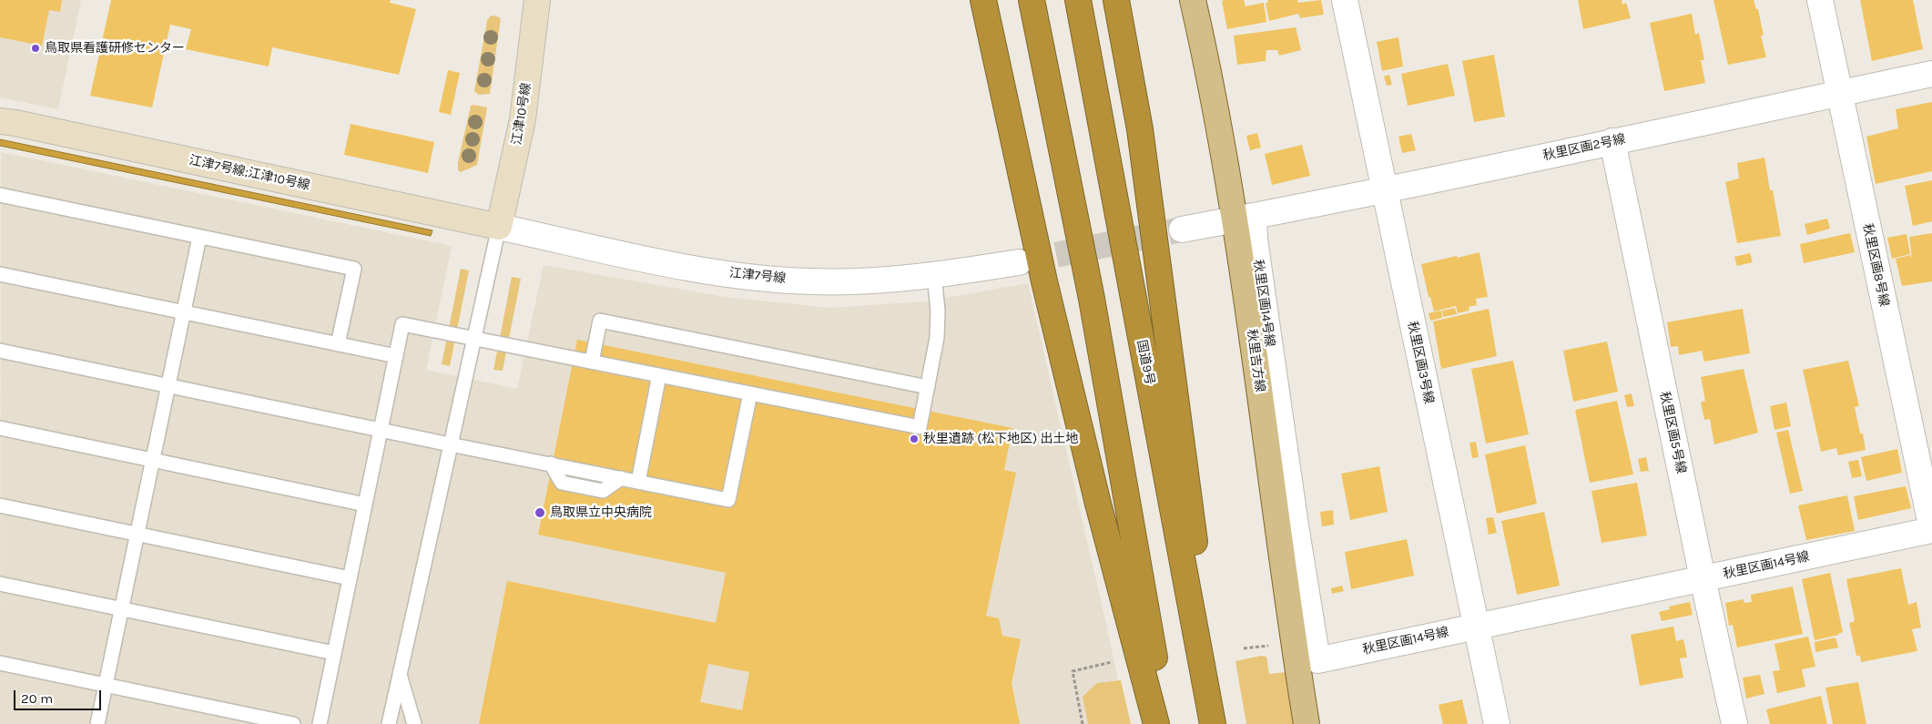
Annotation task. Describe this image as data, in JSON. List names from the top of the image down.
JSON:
{
  "streets": {
    "highway": ["国道9号"],
    "main road": ["秋里吉方線"],
    "street": [
      "江津10号線",
      "秋里区画2号線",
      "江津7号線;江津10号線",
      "秋里区画8号線",
      "江津7号線",
      "秋里区画14号線",
      "秋里区画3号線",
      "秋里区画5号線"
    ]
  },
  "crossings": [
    ["江津10号線", "江津7号線;江津10号線"],
    ["江津10号線", "江津7号線"],
    ["秋里区画2号線", "秋里区画8号線"],
    ["秋里区画2号線", "秋里区画14号線"],
    ["秋里区画2号線", "秋里吉方線"],
    ["秋里区画2号線", "秋里区画3号線"],
    ["秋里区画2号線", "秋里区画5号線"],
    ["江津7号線;江津10号線", "江津7号線"],
    ["秋里区画8号線", "秋里区画14号線"],
    ["秋里区画14号線", "秋里吉方線"],
    ["秋里区画14号線", "秋里区画3号線"],
    ["秋里区画14号線", "秋里区画5号線"]
  ],
  "places": ["鳥取県看護研修センター", "秋里遺跡 (松下地区) 出土地", "鳥取県立中央病院"],
  "scale_bar": "20 m"
}
